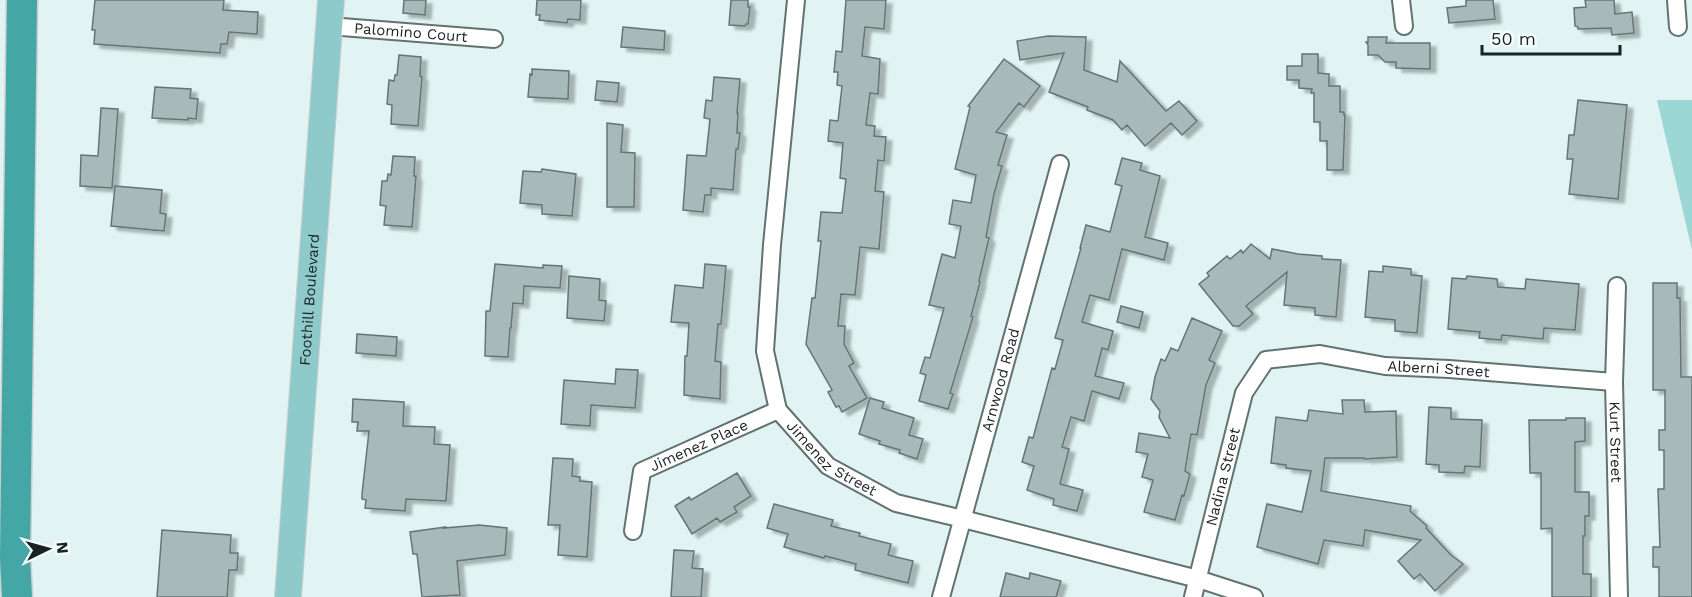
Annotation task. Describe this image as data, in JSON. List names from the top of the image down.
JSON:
{
  "streets": {
    "main road": ["Foothill Boulevard"],
    "street": [
      "Palomino Court",
      "Alberni Street",
      "Arnwood Road",
      "Kurt Street",
      "Jimenez Place",
      "Jimenez Street",
      "Nadina Street"
    ]
  },
  "crossings": [
    ["Palomino Court", "Foothill Boulevard"],
    ["Alberni Street", "Kurt Street"],
    ["Alberni Street", "Nadina Street"],
    ["Arnwood Road", "Jimenez Street"],
    ["Jimenez Place", "Jimenez Street"],
    ["Jimenez Street", "Nadina Street"]
  ],
  "scale_bar": "50 m",
  "north": "right"
}
